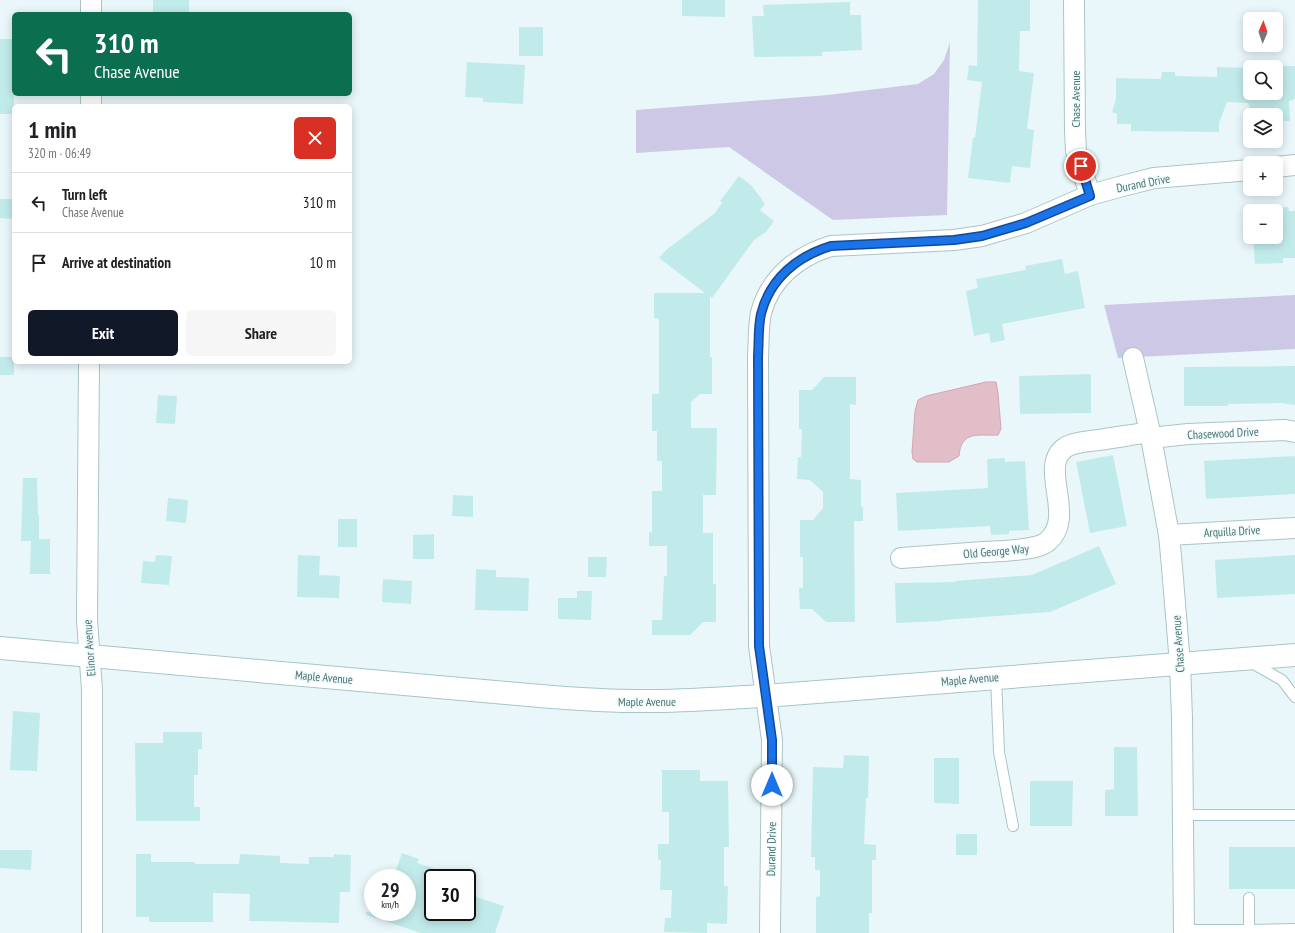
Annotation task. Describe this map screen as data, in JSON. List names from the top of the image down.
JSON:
{
  "streets": {
    "main road": ["Maple Avenue"],
    "street": [
      "Chase Avenue",
      "Durand Drive",
      "Chasewood Drive",
      "Arquilla Drive",
      "Old George Way",
      "Elinor Avenue"
    ]
  },
  "crossings": [
    ["Chase Avenue", "Durand Drive"],
    ["Chase Avenue", "Chasewood Drive"],
    ["Chase Avenue", "Arquilla Drive"],
    ["Chase Avenue", "Old George Way"],
    ["Chase Avenue", "Maple Avenue"],
    ["Durand Drive", "Maple Avenue"],
    ["Chasewood Drive", "Old George Way"],
    ["Elinor Avenue", "Maple Avenue"]
  ],
  "north": "top",
  "page": {
    "map_buttons": ["+", "−"],
    "turn": ["310 m", "Chase Avenue"],
    "heading": ["1 min", "320 m · 06:49"],
    "list": [
      {
        "name": "Turn left",
        "note": "Chase Avenue",
        "value": "310 m"
      },
      {
        "name": "Arrive at destination",
        "value": "10 m"
      }
    ],
    "buttons": ["Exit", "Share"],
    "speed": "29 km/h",
    "limit": "30"
  }
}
